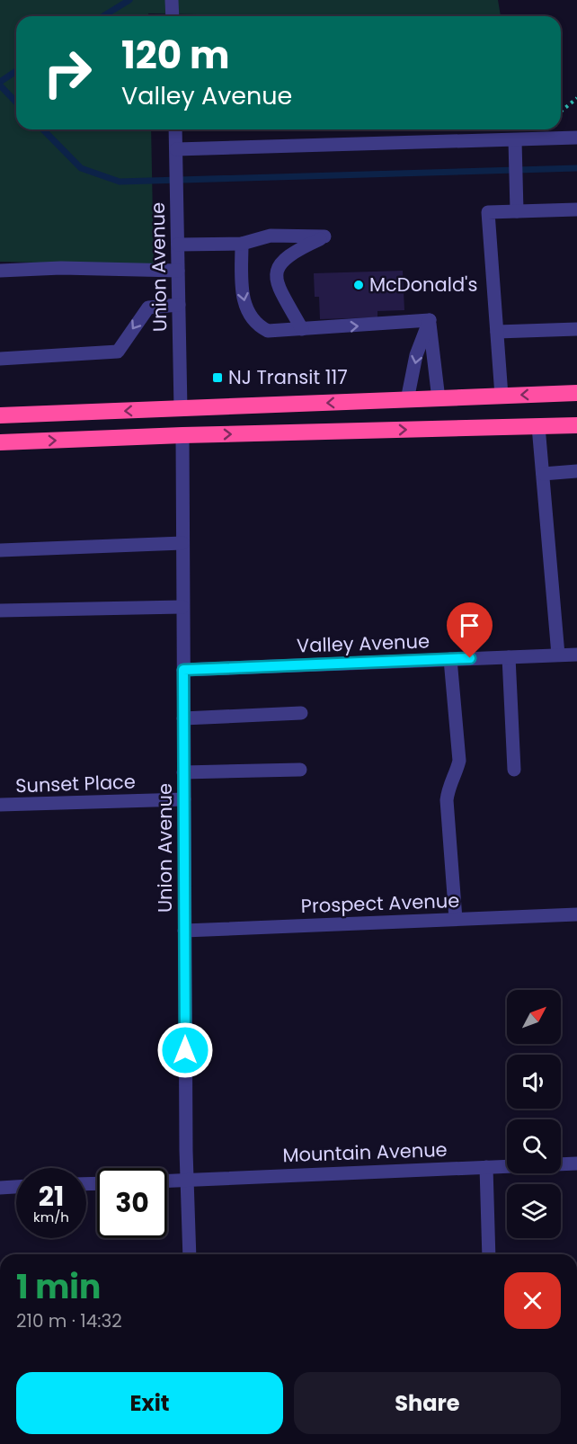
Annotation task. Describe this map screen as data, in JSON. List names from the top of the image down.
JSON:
{
  "streets": {
    "street": [
      "Union Avenue",
      "Valley Avenue",
      "Sunset Place",
      "Prospect Avenue",
      "Mountain Avenue"
    ]
  },
  "crossings": [
    ["Union Avenue", "Valley Avenue"],
    ["Union Avenue", "Sunset Place"],
    ["Union Avenue", "Prospect Avenue"],
    ["Union Avenue", "Mountain Avenue"]
  ],
  "places": {
    "other": ["McDonald's"],
    "transit": ["NJ Transit 117"]
  },
  "north": "top right",
  "page": {
    "turn": ["120 m", "Valley Avenue"],
    "speed": "21 km/h",
    "limit": "30",
    "heading": ["1 min", "210 m · 14:32"],
    "buttons": ["Exit", "Share"]
  }
}
